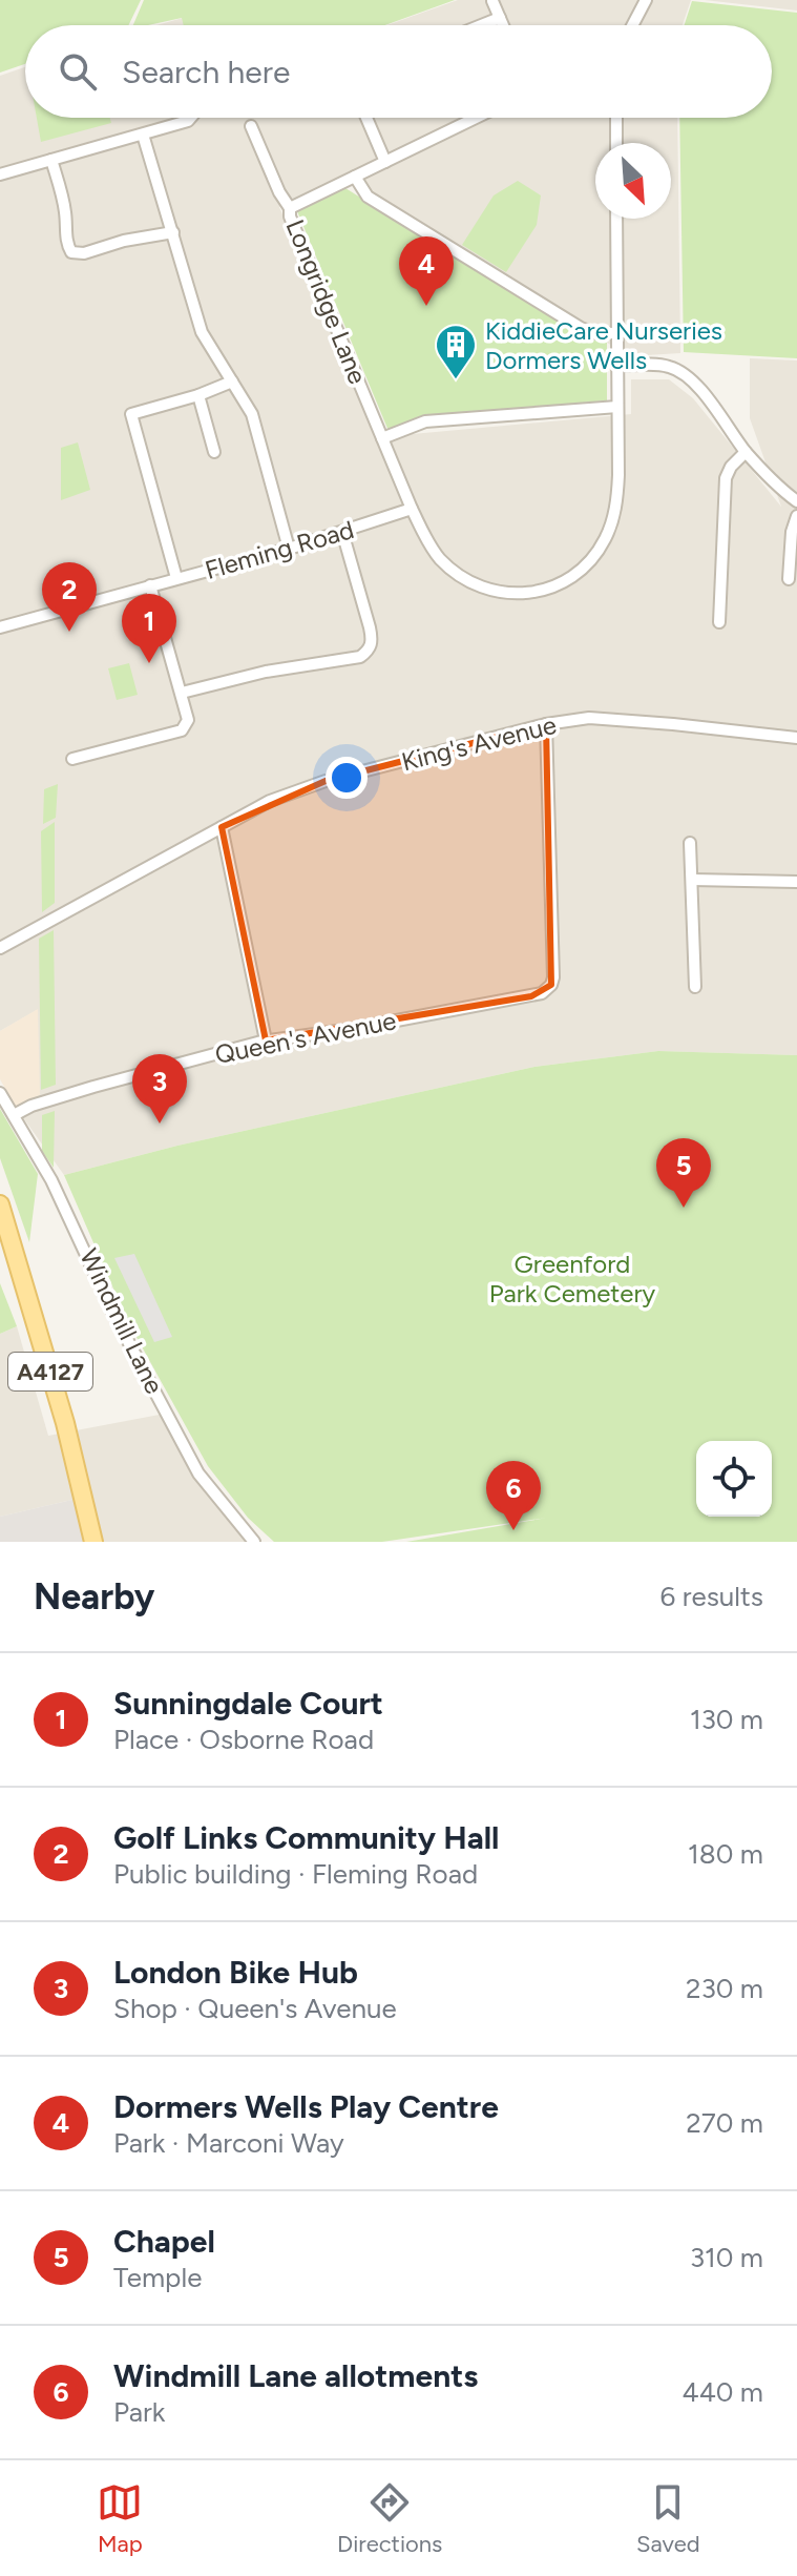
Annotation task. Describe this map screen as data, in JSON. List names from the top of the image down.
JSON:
{
  "streets": {
    "main road": ["A4127"],
    "street": [
      "Longridge Lane",
      "Fleming Road",
      "King's Avenue",
      "Queen's Avenue",
      "Windmill Lane"
    ]
  },
  "crossings": [
    ["Longridge Lane", "Fleming Road"],
    ["King's Avenue", "Queen's Avenue"],
    ["Queen's Avenue", "Windmill Lane"]
  ],
  "parks": ["Greenford Park Cemetery"],
  "places": {
    "building": ["KiddieCare Nurseries Dormers Wells"]
  },
  "north": "bottom right",
  "page": {
    "search": "Search here",
    "pins": [
      "4",
      "2",
      "1",
      "3",
      "5",
      "6"
    ],
    "heading": ["Nearby", "6 results"],
    "list": [
      {
        "mark": "1",
        "name": "Sunningdale Court",
        "note": "Place · Osborne Road",
        "value": "130 m"
      },
      {
        "mark": "2",
        "name": "Golf Links Community Hall",
        "note": "Public building · Fleming Road",
        "value": "180 m"
      },
      {
        "mark": "3",
        "name": "London Bike Hub",
        "note": "Shop · Queen's Avenue",
        "value": "230 m"
      },
      {
        "mark": "4",
        "name": "Dormers Wells Play Centre",
        "note": "Park · Marconi Way",
        "value": "270 m"
      },
      {
        "mark": "5",
        "name": "Chapel",
        "note": "Temple",
        "value": "310 m"
      },
      {
        "mark": "6",
        "name": "Windmill Lane allotments",
        "note": "Park",
        "value": "440 m"
      }
    ],
    "nav": ["Map", "Directions", "Saved"]
  }
}
